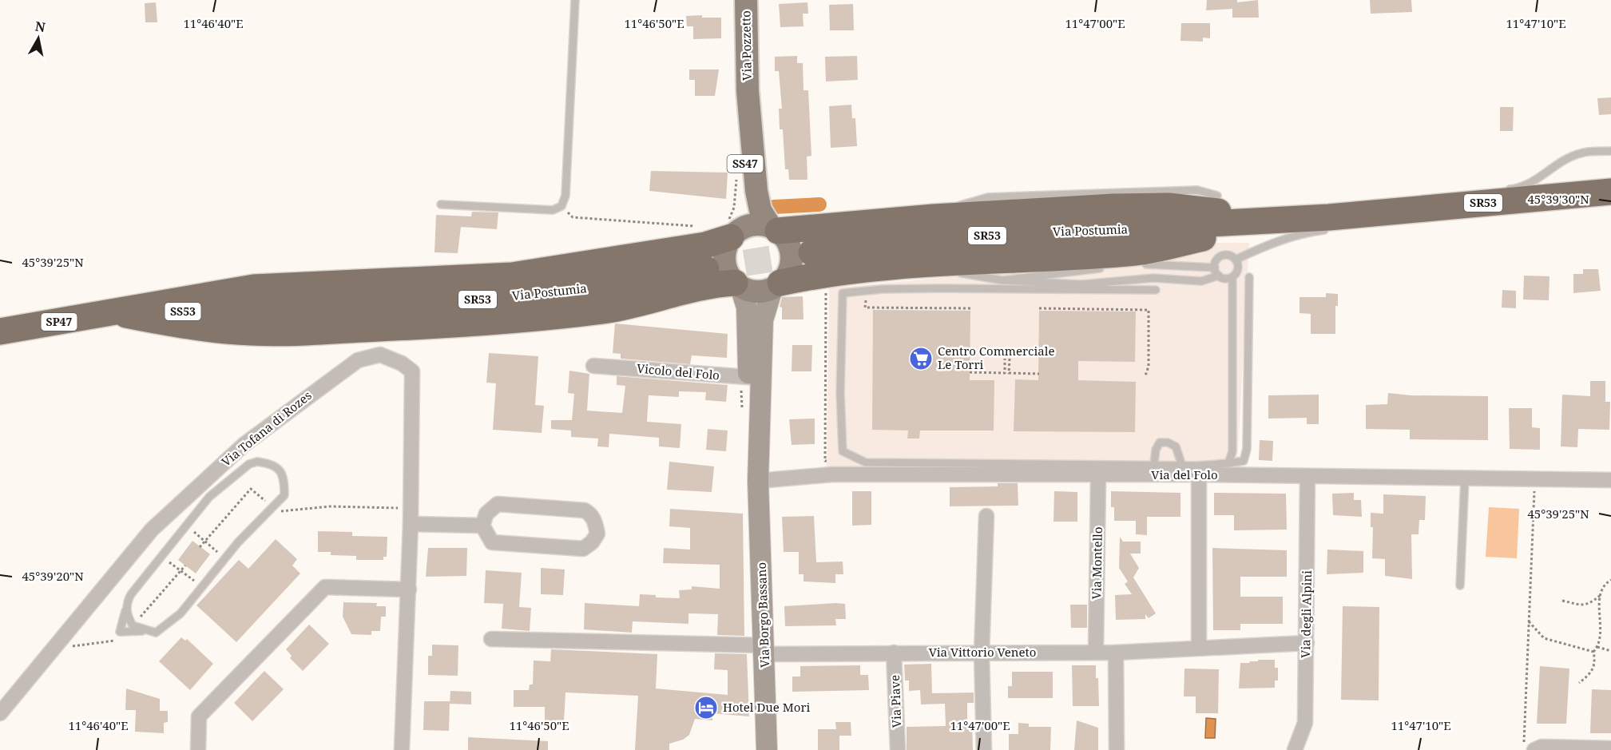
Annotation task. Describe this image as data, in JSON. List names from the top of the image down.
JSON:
{
  "streets": {
    "highway": [
      "SR53",
      "Via Postumia",
      "SS53",
      "SP47"
    ],
    "main road": ["Via Pozzetto", "SS47", "Via Borgo Bassano"],
    "street": [
      "Vicolo del Folo",
      "Via Tofana di Rozes",
      "Via del Folo",
      "Via Montello",
      "Via degli Alpini",
      "Via Vittorio Veneto",
      "Via Piave"
    ]
  },
  "crossings": [
    ["Via Pozzetto", "Via Borgo Bassano"],
    ["SR53", "Via Postumia"],
    ["Via Postumia", "SS53"],
    ["SS53", "SP47"],
    ["Vicolo del Folo", "Via Borgo Bassano"],
    ["Via del Folo", "Via Montello"],
    ["Via del Folo", "Via degli Alpini"],
    ["Via del Folo", "Via Borgo Bassano"],
    ["Via Montello", "Via Vittorio Veneto"],
    ["Via degli Alpini", "Via Vittorio Veneto"],
    ["Via Borgo Bassano", "Via Vittorio Veneto"],
    ["Via Vittorio Veneto", "Via Piave"]
  ],
  "places": {
    "supermarket": ["Centro Commerciale Le Torri"],
    "hotel": ["Hotel Due Mori"]
  },
  "north": "top",
  "coordinates": [
    "11°46'40\"E",
    "11°46'50\"E",
    "11°47'00\"E",
    "11°47'10\"E",
    "45°39'30\"N",
    "45°39'25\"N",
    "45°39'20\"N"
  ]
}
